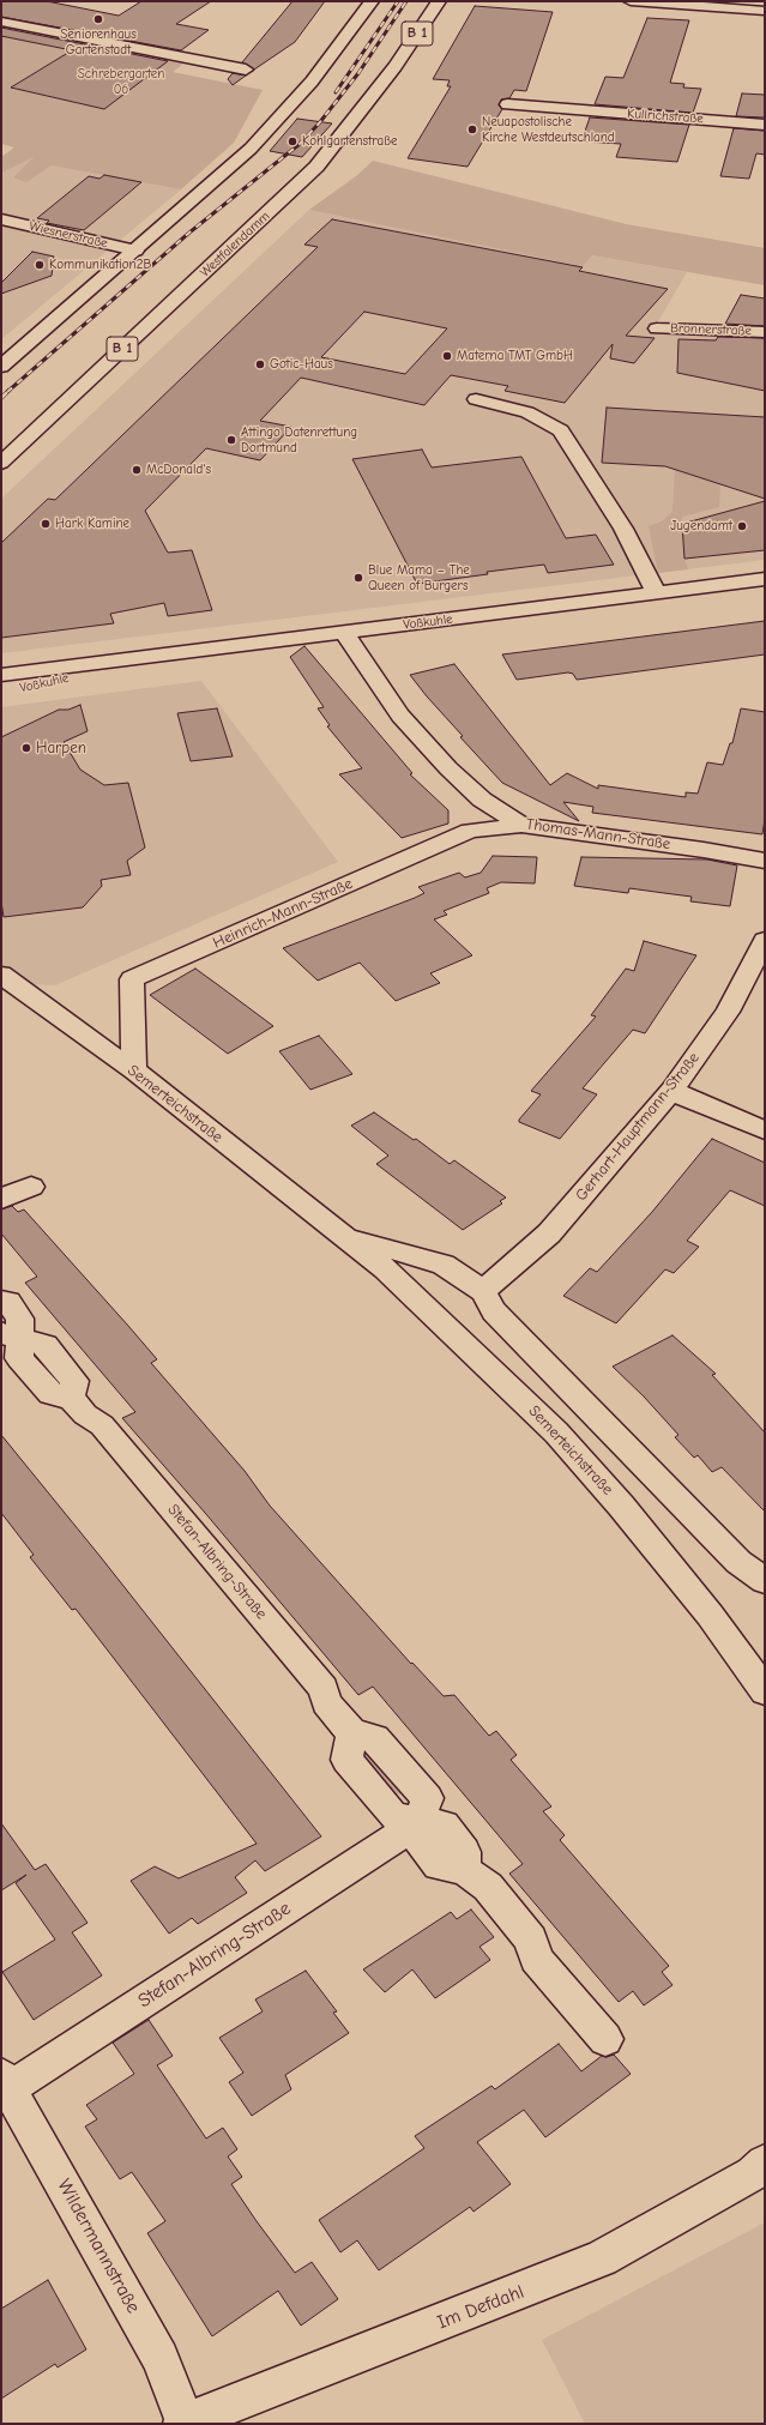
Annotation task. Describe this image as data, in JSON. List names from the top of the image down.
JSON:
{
  "streets": {
    "street": [
      "B 1",
      "Kullrichstraße",
      "Wiesnerstraße",
      "Westfalendamm",
      "Bronnerstraße",
      "Voßkuhle",
      "Thomas-Mann-Straße",
      "Heinrich-Mann-Straße",
      "Semerteichstraße",
      "Gerhart-Hauptmann-Straße",
      "Stefan-Albring-Straße",
      "Wildermannstraße",
      "Im Defdahl"
    ]
  },
  "crossings": [
    ["Voßkuhle", "Thomas-Mann-Straße"],
    ["Thomas-Mann-Straße", "Heinrich-Mann-Straße"],
    ["Heinrich-Mann-Straße", "Semerteichstraße"],
    ["Semerteichstraße", "Gerhart-Hauptmann-Straße"],
    ["Stefan-Albring-Straße", "Wildermannstraße"],
    ["Wildermannstraße", "Im Defdahl"]
  ],
  "parks": ["Schrebergarten 06"],
  "places": [
    "Seniorenhaus Gartenstadt",
    "Neuapostolische Kirche Westdeutschland",
    "Kohlgartenstraße",
    "Kommunikation2B",
    "Materna TMT GmbH",
    "Gotic-Haus",
    "Attingo Datenrettung Dortmund",
    "McDonald's",
    "Hark Kamine",
    "Jugendamt",
    "Blue Mama – The Queen of Burgers",
    "Harpen"
  ]
}
